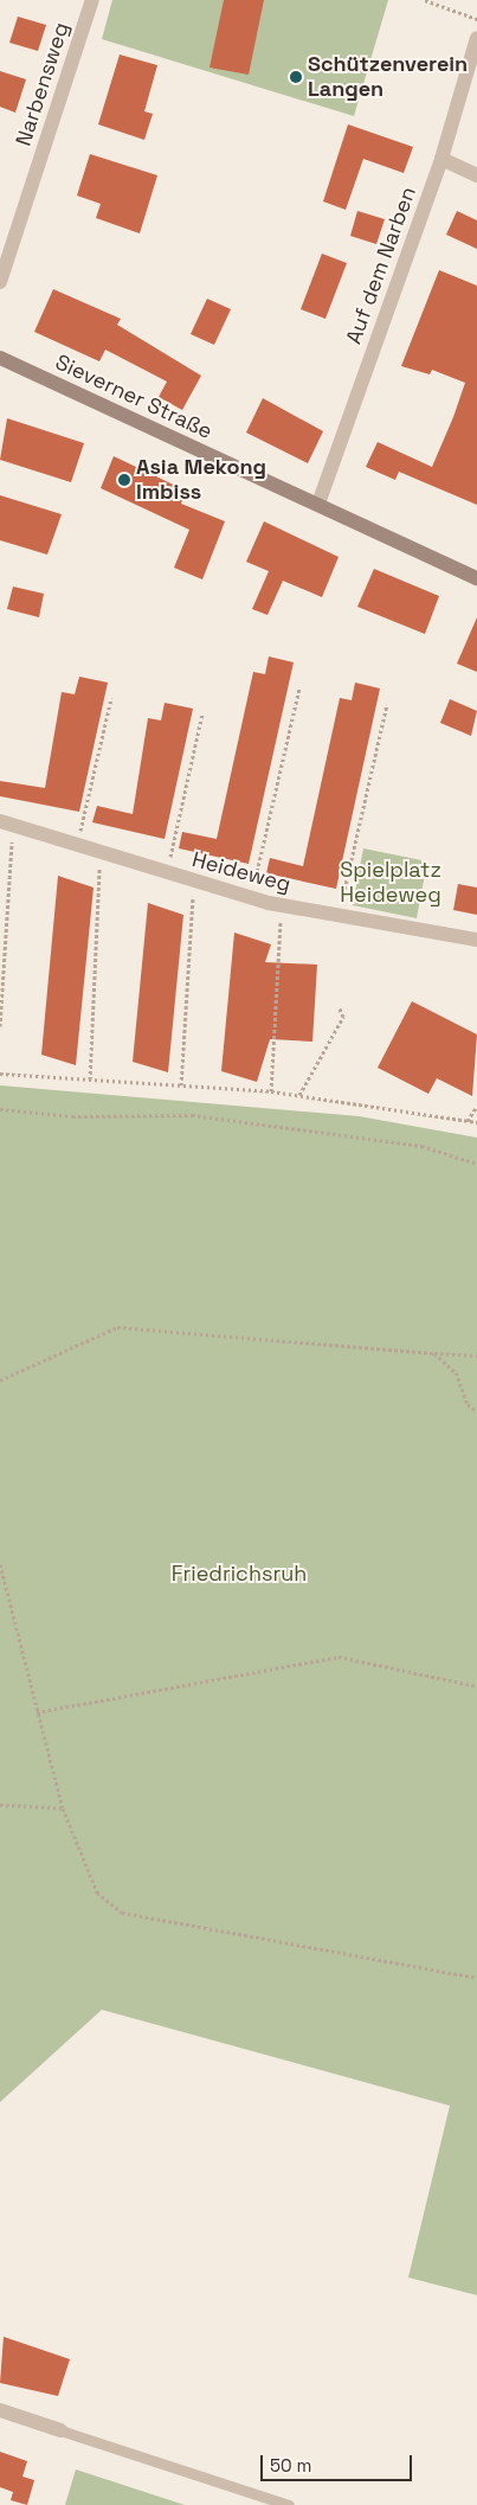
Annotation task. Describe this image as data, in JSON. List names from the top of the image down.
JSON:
{
  "streets": {
    "main road": ["Sieverner Straße"],
    "street": ["Narbensweg", "Auf dem Narben", "Heideweg"]
  },
  "crossings": [
    ["Auf dem Narben", "Sieverner Straße"]
  ],
  "parks": ["Spielplatz Heideweg", "Friedrichsruh"],
  "places": ["Schützenverein Langen", "Asia Mekong Imbiss"],
  "scale_bar": "50 m"
}
